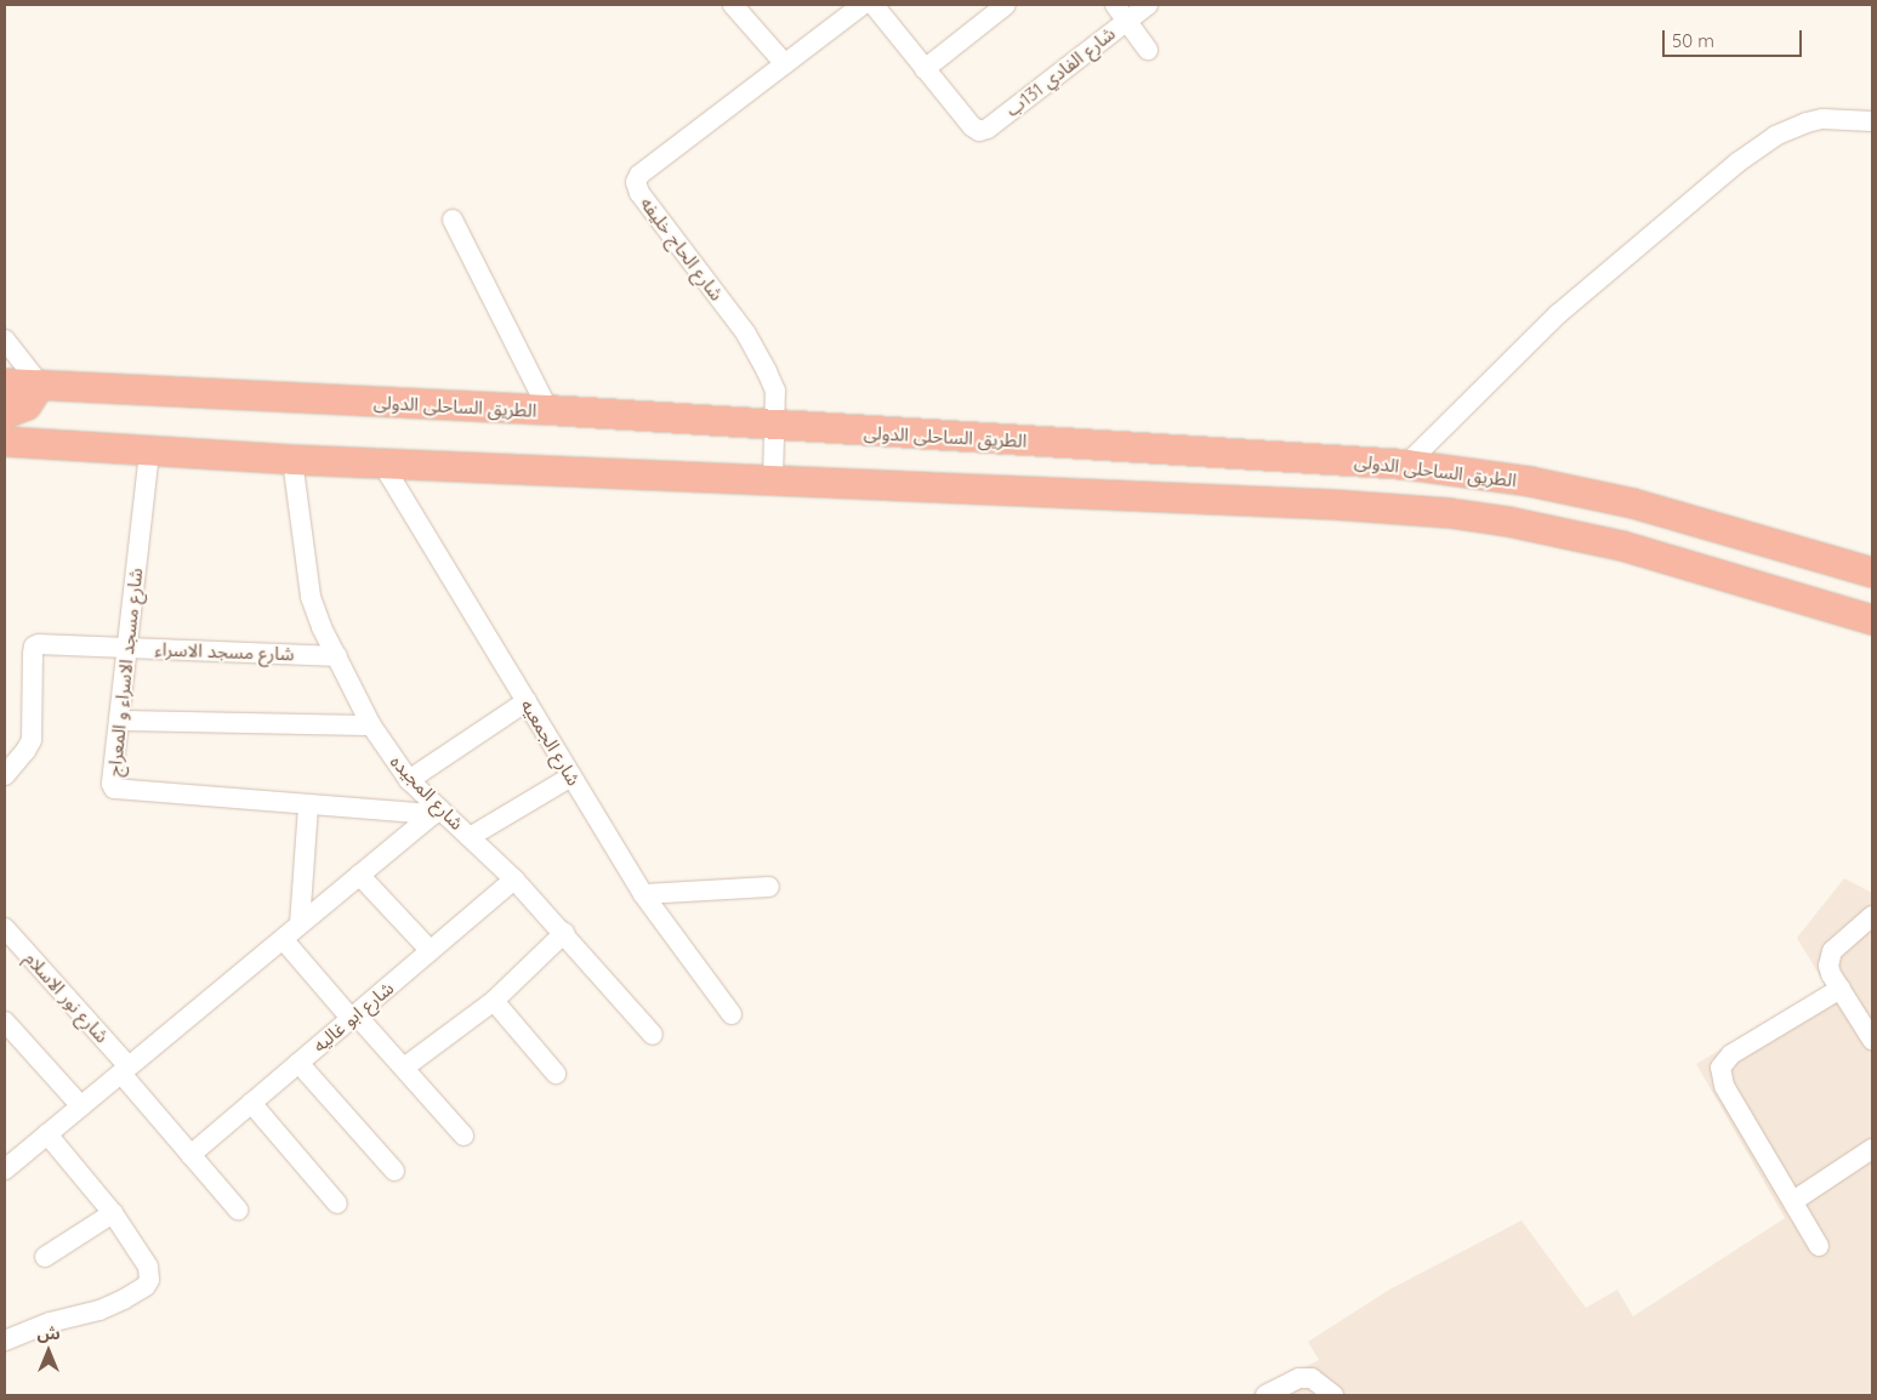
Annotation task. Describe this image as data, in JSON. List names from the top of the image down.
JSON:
{
  "streets": {
    "highway": ["الطريق الساحلى الدولى"],
    "street": [
      "شارع الفادي 131ب",
      "شارع الحاج خليفه",
      "شارع مسجد الاسراء",
      "شارع مسجد الاسراء و المعراج",
      "شارع الجمعيه",
      "شارع المجيده",
      "شارع نور الاسلام",
      "شارع ابو غاليه"
    ]
  },
  "crossings": [
    ["شارع الحاج خليفه", "الطريق الساحلى الدولى"],
    ["شارع مسجد الاسراء", "شارع مسجد الاسراء و المعراج"],
    ["شارع مسجد الاسراء", "شارع المجيده"],
    ["شارع مسجد الاسراء و المعراج", "شارع المجيده"],
    ["شارع المجيده", "شارع ابو غاليه"],
    ["شارع نور الاسلام", "شارع ابو غاليه"]
  ],
  "scale_bar": "50 m",
  "north": "top"
}
